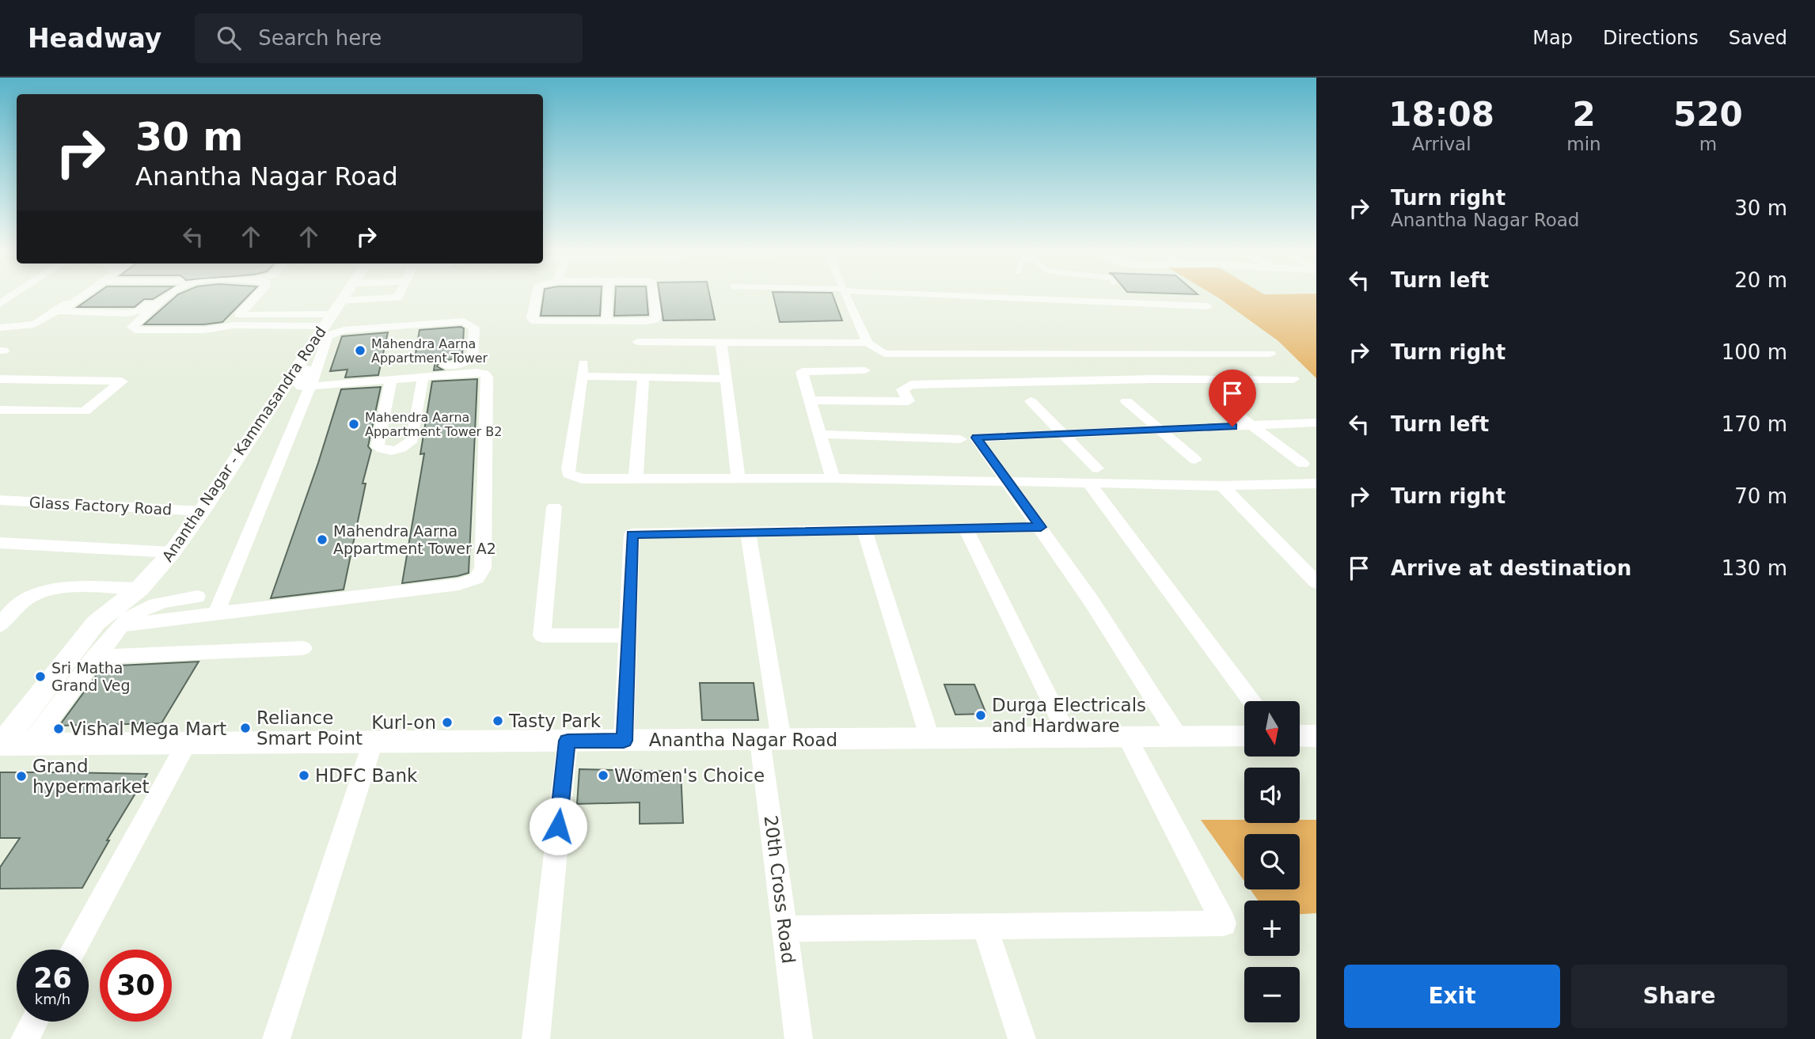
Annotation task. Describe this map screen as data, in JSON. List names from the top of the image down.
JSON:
{
  "streets": {
    "street": [
      "Anantha Nagar - Kammasandra Road",
      "Glass Factory Road",
      "Anantha Nagar Road",
      "20th Cross Road"
    ]
  },
  "crossings": [
    ["Anantha Nagar - Kammasandra Road", "Glass Factory Road"],
    ["Anantha Nagar - Kammasandra Road", "Anantha Nagar Road"],
    ["Anantha Nagar Road", "20th Cross Road"]
  ],
  "places": [
    "Mahendra Aarna Appartment Tower",
    "Mahendra Aarna Appartment Tower B2",
    "Mahendra Aarna Appartment Tower A2",
    "Sri Matha Grand Veg",
    "Durga Electricals and Hardware",
    "Tasty Park",
    "Kurl-on",
    "Reliance Smart Point",
    "Vishal Mega Mart",
    "HDFC Bank",
    "Women's Choice",
    "Grand hypermarket"
  ],
  "north": "bottom",
  "page": {
    "header": "Headway",
    "search": "Search here",
    "nav": ["Map", "Directions", "Saved"],
    "eta": [
      "18:08",
      "Arrival",
      "2",
      "min",
      "520",
      "m"
    ],
    "turn": ["30 m", "Anantha Nagar Road"],
    "list": [
      {
        "name": "Turn right",
        "note": "Anantha Nagar Road",
        "value": "30 m"
      },
      {
        "name": "Turn left",
        "value": "20 m"
      },
      {
        "name": "Turn right",
        "value": "100 m"
      },
      {
        "name": "Turn left",
        "value": "170 m"
      },
      {
        "name": "Turn right",
        "value": "70 m"
      },
      {
        "name": "Arrive at destination",
        "value": "130 m"
      }
    ],
    "map_buttons": ["+", "−"],
    "speed": "26 km/h",
    "limit": "30",
    "buttons": ["Exit", "Share"]
  }
}
